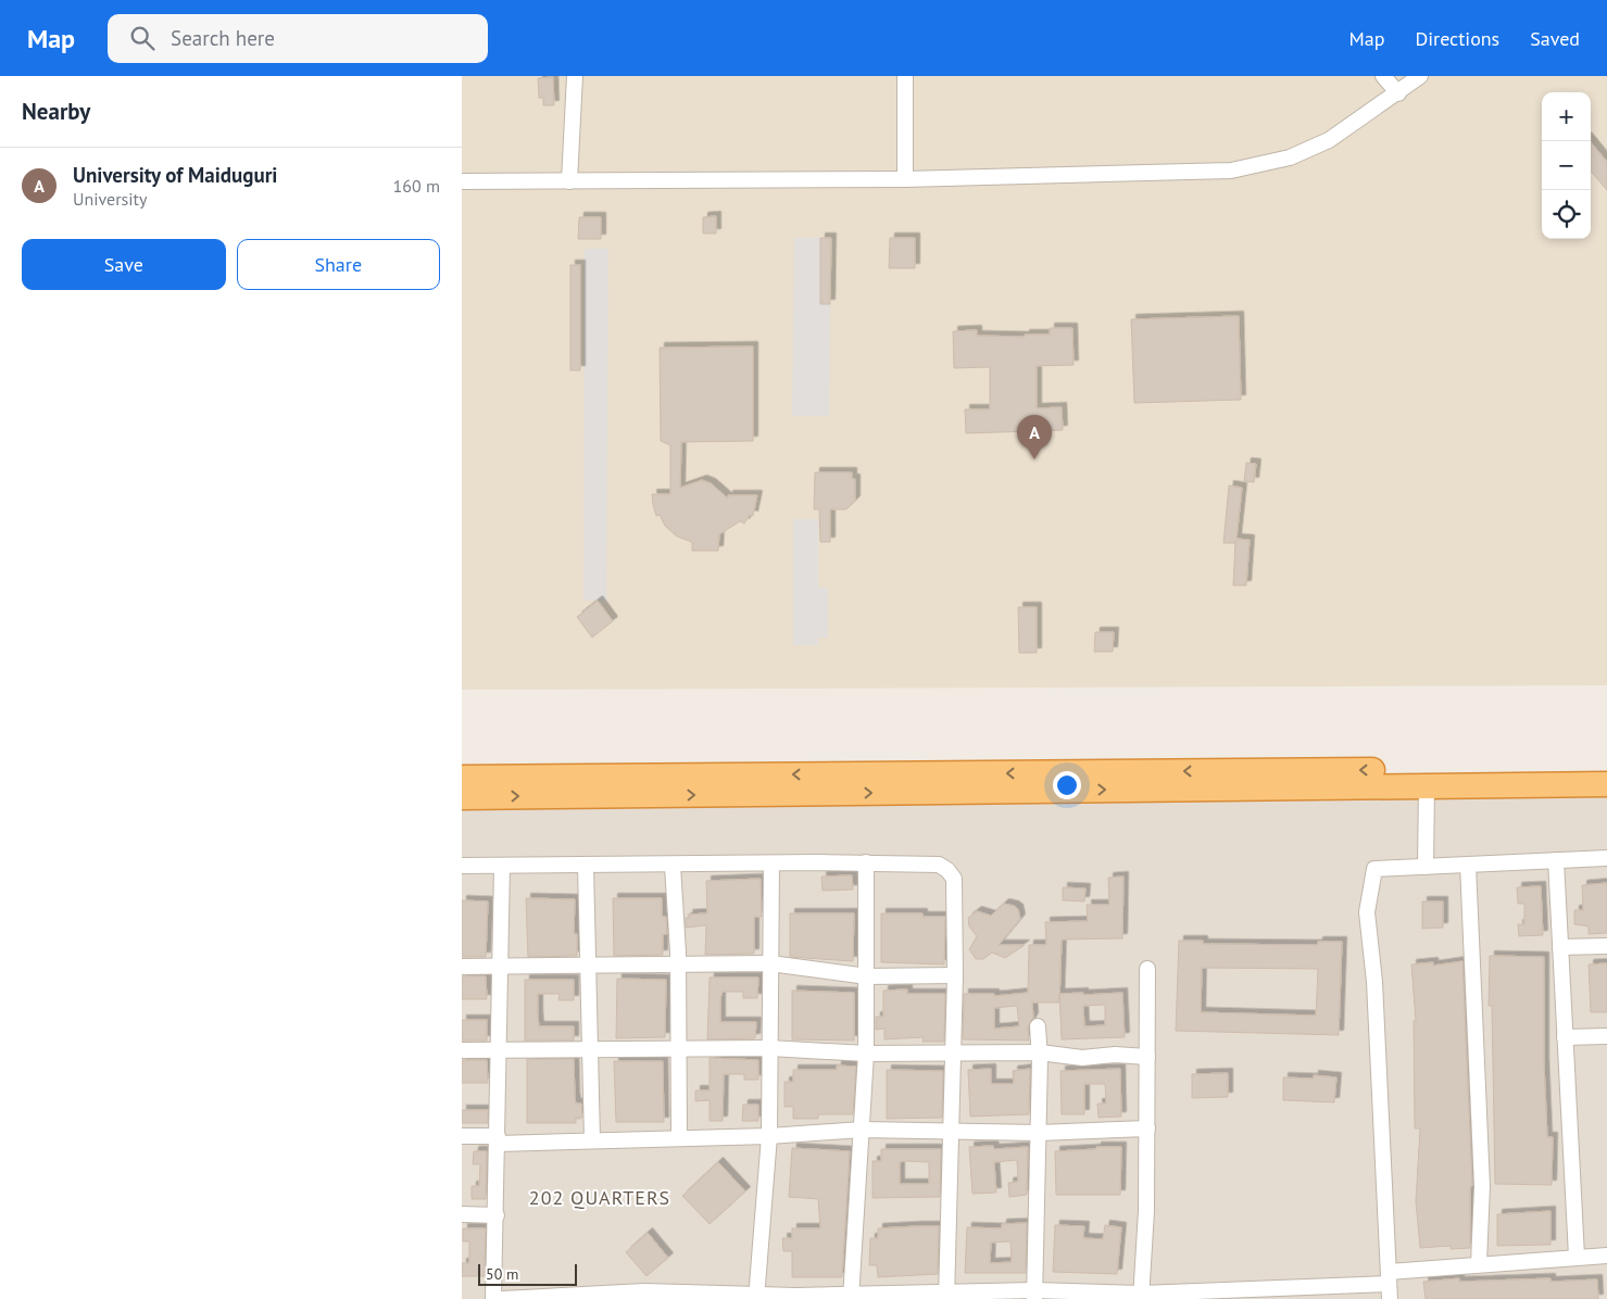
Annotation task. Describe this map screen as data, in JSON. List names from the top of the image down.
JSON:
{
  "districts": ["202 QUARTERS"],
  "scale_bar": "50 m",
  "page": {
    "header": "Map",
    "search": "Search here",
    "nav": ["Map", "Directions", "Saved"],
    "heading": "Nearby",
    "map_buttons": ["+", "−"],
    "list": [
      {
        "mark": "A",
        "name": "University of Maiduguri",
        "note": "University",
        "value": "160 m"
      }
    ],
    "buttons": ["Save", "Share"],
    "pins": "A",
    "scale": "50 m"
  }
}
